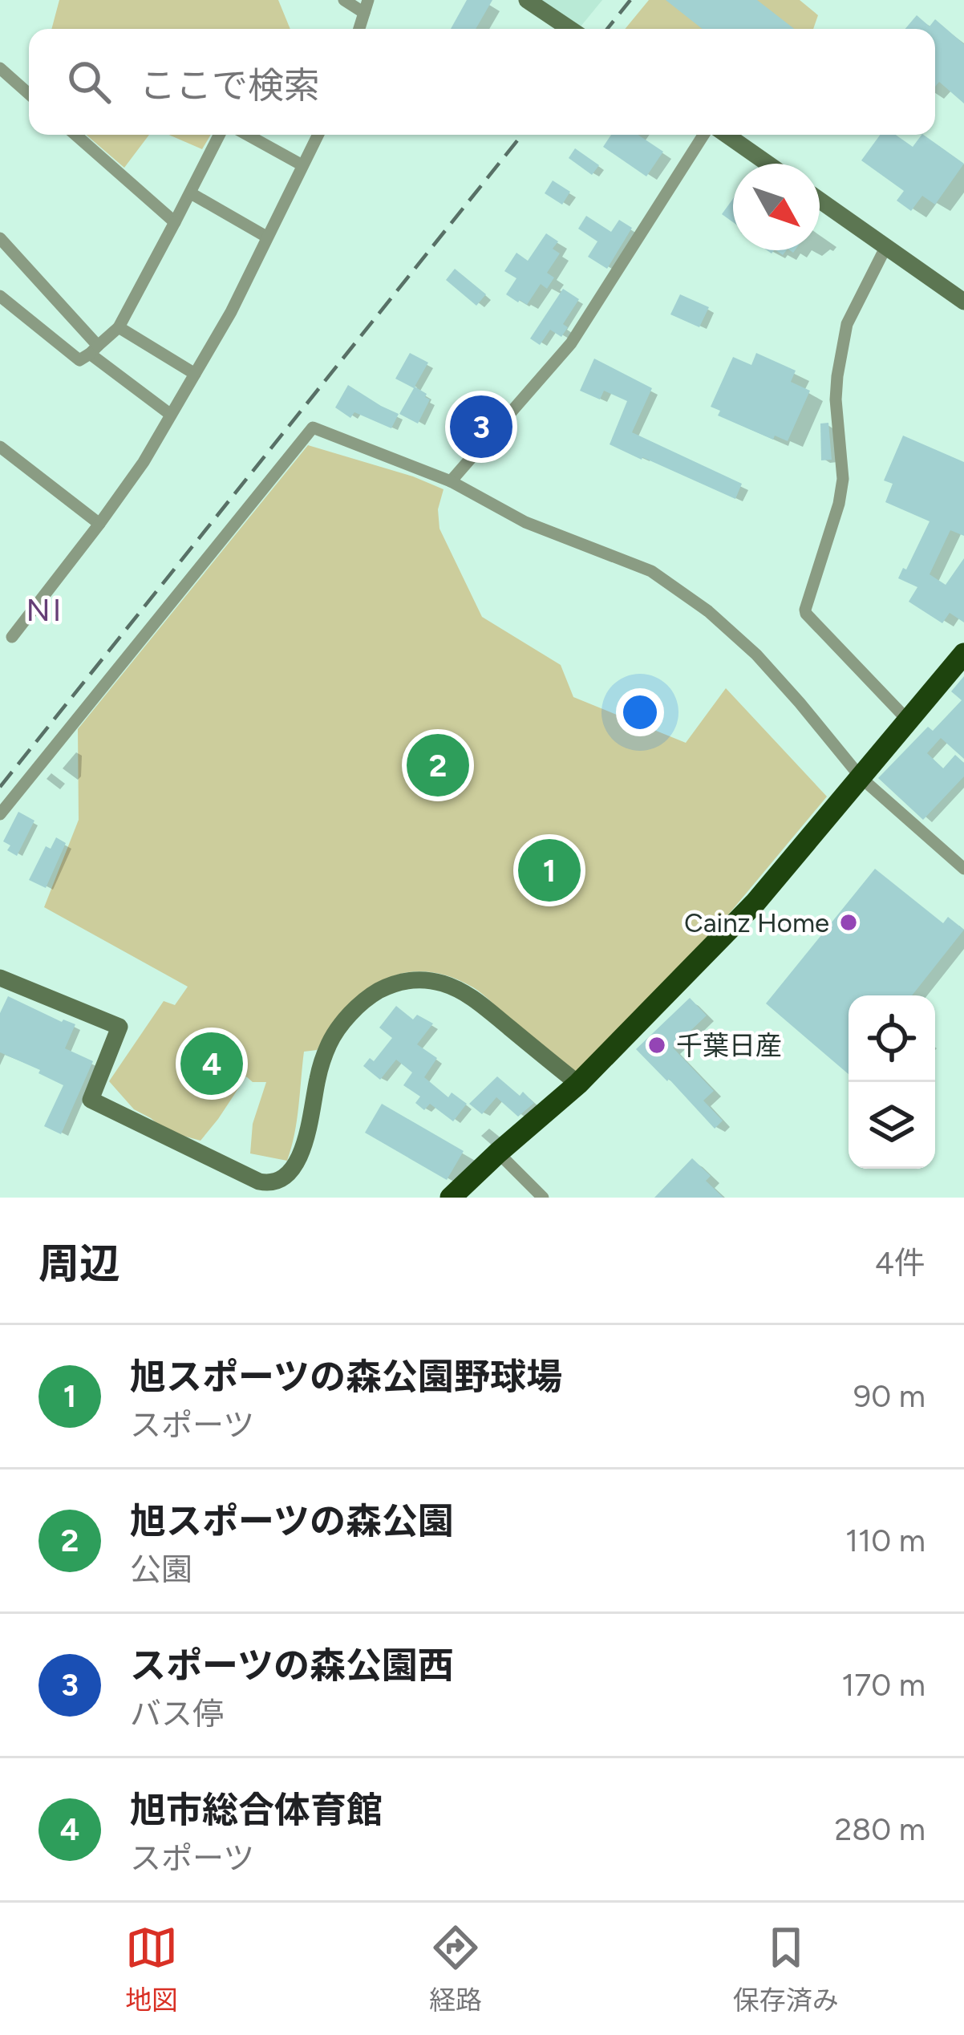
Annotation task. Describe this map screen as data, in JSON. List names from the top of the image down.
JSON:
{
  "districts": ["NI"],
  "places": ["Cainz Home", "千葉日産"],
  "north": "bottom right",
  "page": {
    "search": "ここで検索",
    "pins": [
      "3",
      "2",
      "1",
      "4"
    ],
    "heading": ["周辺", "4件"],
    "list": [
      {
        "mark": "1",
        "name": "旭スポーツの森公園野球場",
        "note": "スポーツ",
        "value": "90 m"
      },
      {
        "mark": "2",
        "name": "旭スポーツの森公園",
        "note": "公園",
        "value": "110 m"
      },
      {
        "mark": "3",
        "name": "スポーツの森公園西",
        "note": "バス停",
        "value": "170 m"
      },
      {
        "mark": "4",
        "name": "旭市総合体育館",
        "note": "スポーツ",
        "value": "280 m"
      }
    ],
    "nav": ["地図", "経路", "保存済み"]
  }
}
